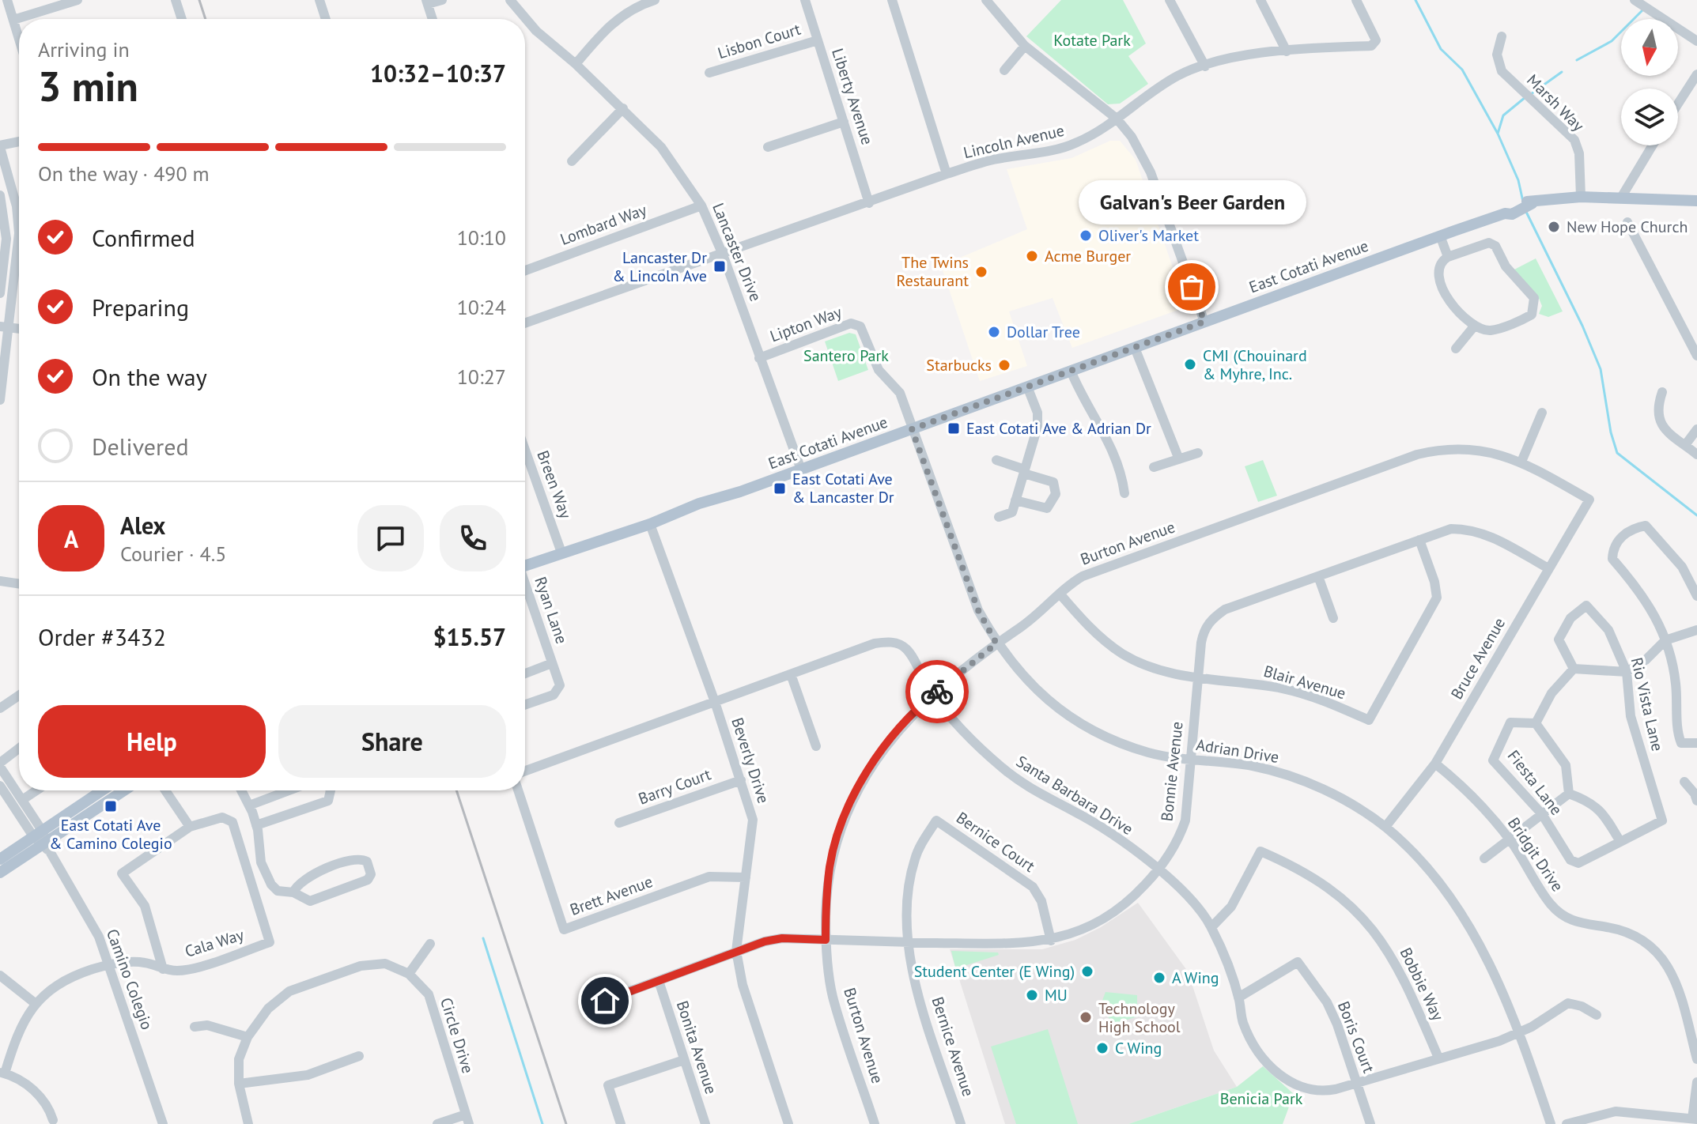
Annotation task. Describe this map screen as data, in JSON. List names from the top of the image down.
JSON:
{
  "streets": {
    "main road": ["East Cotati Avenue"],
    "street": [
      "Lisbon Court",
      "Liberty Avenue",
      "Marsh Way",
      "Lincoln Avenue",
      "Lombard Way",
      "Lancaster Drive",
      "Lipton Way",
      "Breen Way",
      "Burton Avenue",
      "Ryan Lane",
      "Bruce Avenue",
      "Blair Avenue",
      "Rio Vista Lane",
      "Adrian Drive",
      "Beverly Drive",
      "Bonnie Avenue",
      "Fiesta Lane",
      "Barry Court",
      "Santa Barbara Drive",
      "Bernice Court",
      "Bridgit Drive",
      "Brett Avenue",
      "Cala Way",
      "Camino Colegio",
      "Bobbie Way",
      "Circle Drive",
      "Boris Court",
      "Bernice Avenue",
      "Bonita Avenue"
    ]
  },
  "crossings": [
    ["Lisbon Court", "Liberty Avenue"],
    ["Liberty Avenue", "Lincoln Avenue"],
    ["Marsh Way", "East Cotati Avenue"],
    ["Lincoln Avenue", "Lancaster Drive"],
    ["Lombard Way", "Lancaster Drive"],
    ["Lancaster Drive", "East Cotati Avenue"],
    ["Lancaster Drive", "Lipton Way"],
    ["East Cotati Avenue", "Lipton Way"],
    ["East Cotati Avenue", "Breen Way"],
    ["East Cotati Avenue", "Adrian Drive"],
    ["East Cotati Avenue", "Beverly Drive"],
    ["Lipton Way", "Adrian Drive"],
    ["Burton Avenue", "Bruce Avenue"],
    ["Burton Avenue", "Blair Avenue"],
    ["Burton Avenue", "Adrian Drive"],
    ["Burton Avenue", "Bonnie Avenue"],
    ["Burton Avenue", "Santa Barbara Drive"],
    ["Bruce Avenue", "Adrian Drive"],
    ["Bruce Avenue", "Bonnie Avenue"],
    ["Bruce Avenue", "Bridgit Drive"],
    ["Blair Avenue", "Bonnie Avenue"],
    ["Rio Vista Lane", "Fiesta Lane"],
    ["Adrian Drive", "Bonnie Avenue"],
    ["Adrian Drive", "Santa Barbara Drive"],
    ["Beverly Drive", "Bonnie Avenue"],
    ["Beverly Drive", "Barry Court"],
    ["Beverly Drive", "Santa Barbara Drive"],
    ["Beverly Drive", "Brett Avenue"],
    ["Bonnie Avenue", "Santa Barbara Drive"],
    ["Bonnie Avenue", "Bernice Court"],
    ["Bonnie Avenue", "Bernice Avenue"],
    ["Bonnie Avenue", "Bonita Avenue"],
    ["Santa Barbara Drive", "Bobbie Way"],
    ["Santa Barbara Drive", "Boris Court"],
    ["Bernice Court", "Bernice Avenue"],
    ["Cala Way", "Camino Colegio"]
  ],
  "parks": ["Kotate Park", "Santero Park", "Benicia Park"],
  "places": {
    "other": [
      "New Hope Church",
      "Oliver's Market",
      "Acme Burger",
      "The Twins Restaurant",
      "Galvan's Beer Garden",
      "Dollar Tree",
      "CMI (Chouinard & Myhre, Inc.",
      "Starbucks",
      "Student Center (E Wing)",
      "A Wing",
      "MU",
      "Technology High School",
      "C Wing"
    ],
    "transit": [
      "Lancaster Dr & Lincoln Ave",
      "East Cotati Ave & Adrian Dr",
      "East Cotati Ave & Lancaster Dr",
      "East Cotati Ave & Camino Colegio"
    ]
  },
  "north": "bottom",
  "page": {
    "heading": ["3 min", "Arriving in", "10:32–10:37"],
    "panel": [
      "Alex",
      "Courier · 4.5",
      "Order #3432",
      "$15.57"
    ],
    "bar": "On the way · 490 m",
    "bubble": "Galvan's Beer Garden",
    "list": [
      ["Confirmed", "10:10"],
      ["Preparing", "10:24"],
      ["On the way", "10:27"],
      "Delivered"
    ],
    "round": "A",
    "buttons": ["Help", "Share"]
  }
}
